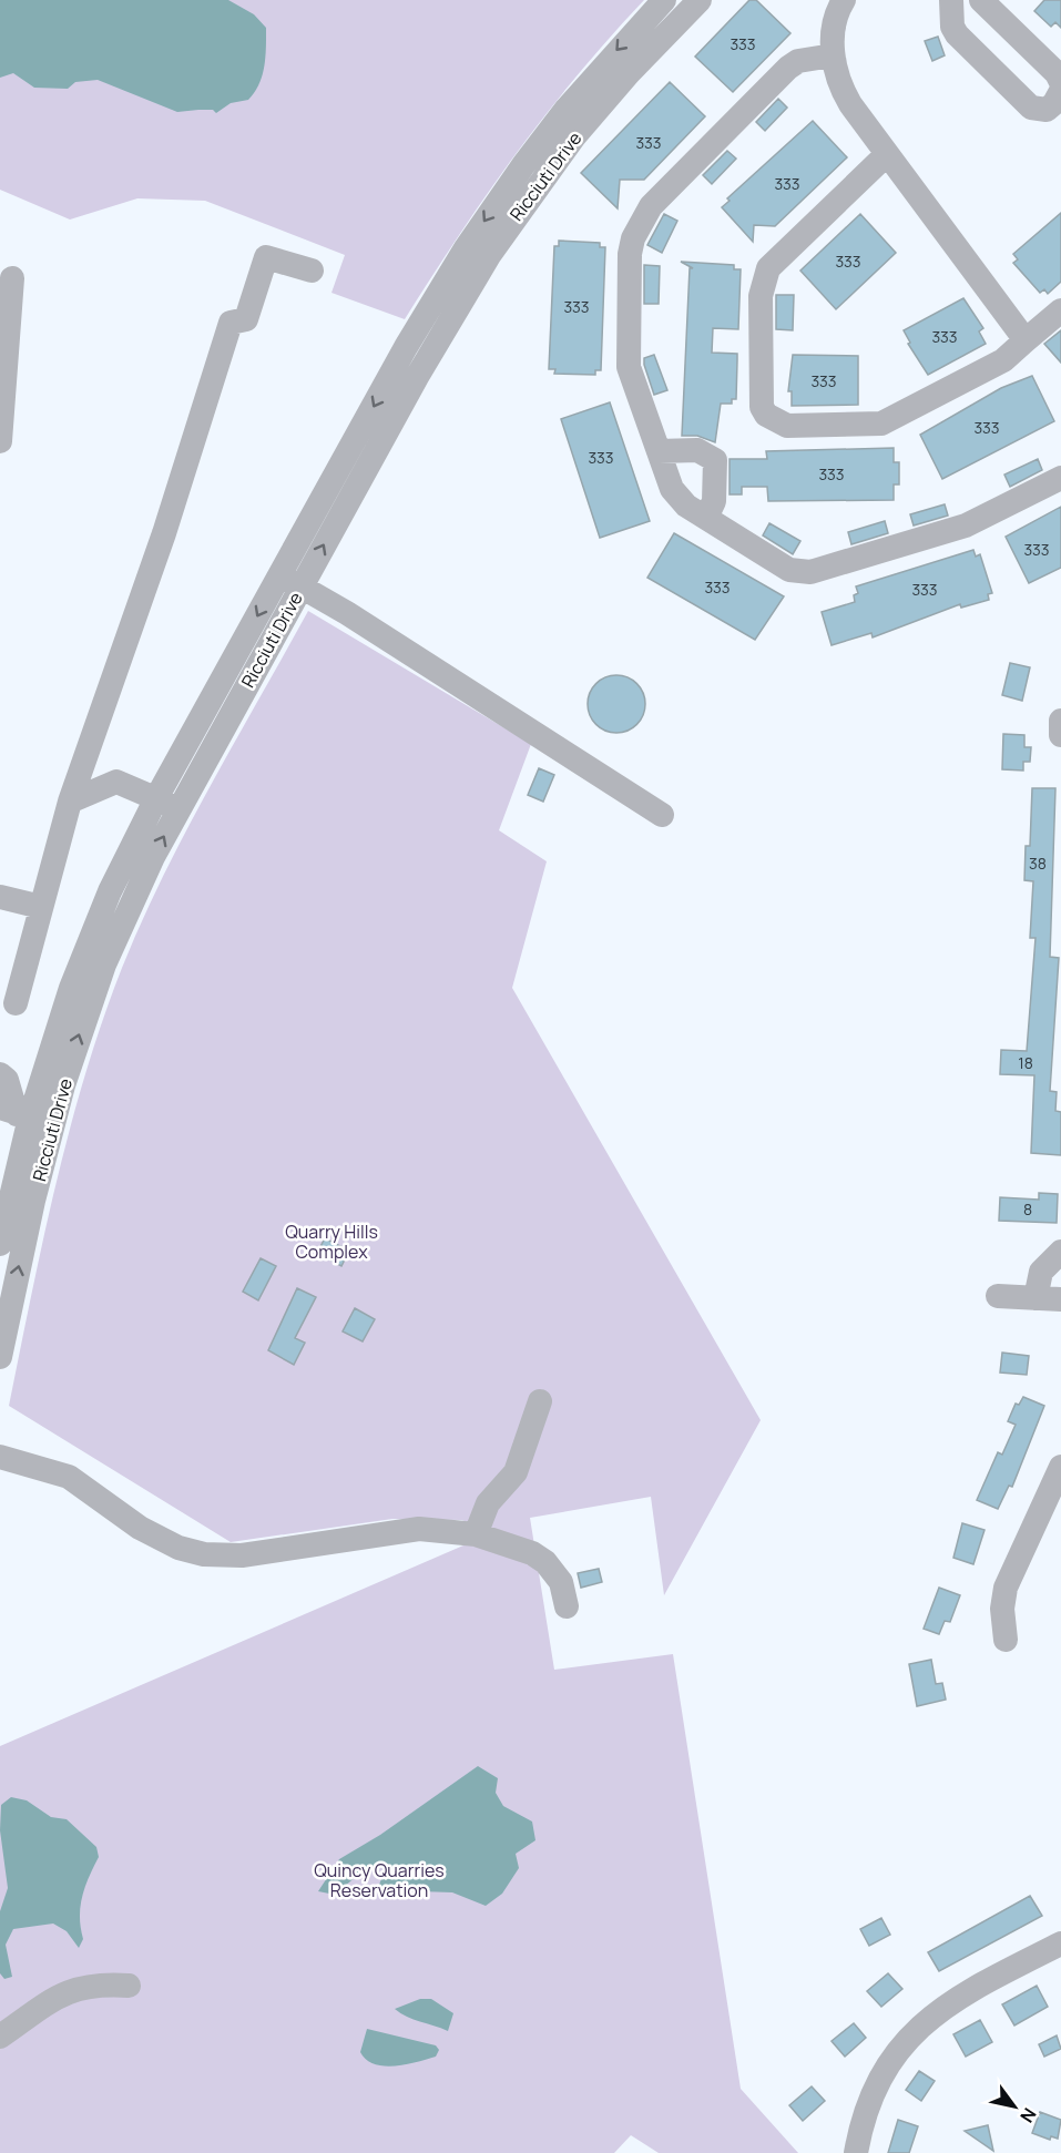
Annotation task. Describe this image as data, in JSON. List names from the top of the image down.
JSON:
{
  "streets": {
    "street": ["Ricciuti Drive"]
  },
  "parks": ["Quarry Hills Complex", "Quincy Quarries Reservation"],
  "house_numbers": [
    "333",
    "333",
    "333",
    "333",
    "333",
    "333",
    "333",
    "333",
    "333",
    "333",
    "333",
    "333",
    "333",
    "38",
    "18",
    "8"
  ],
  "north": "bottom right"
}
